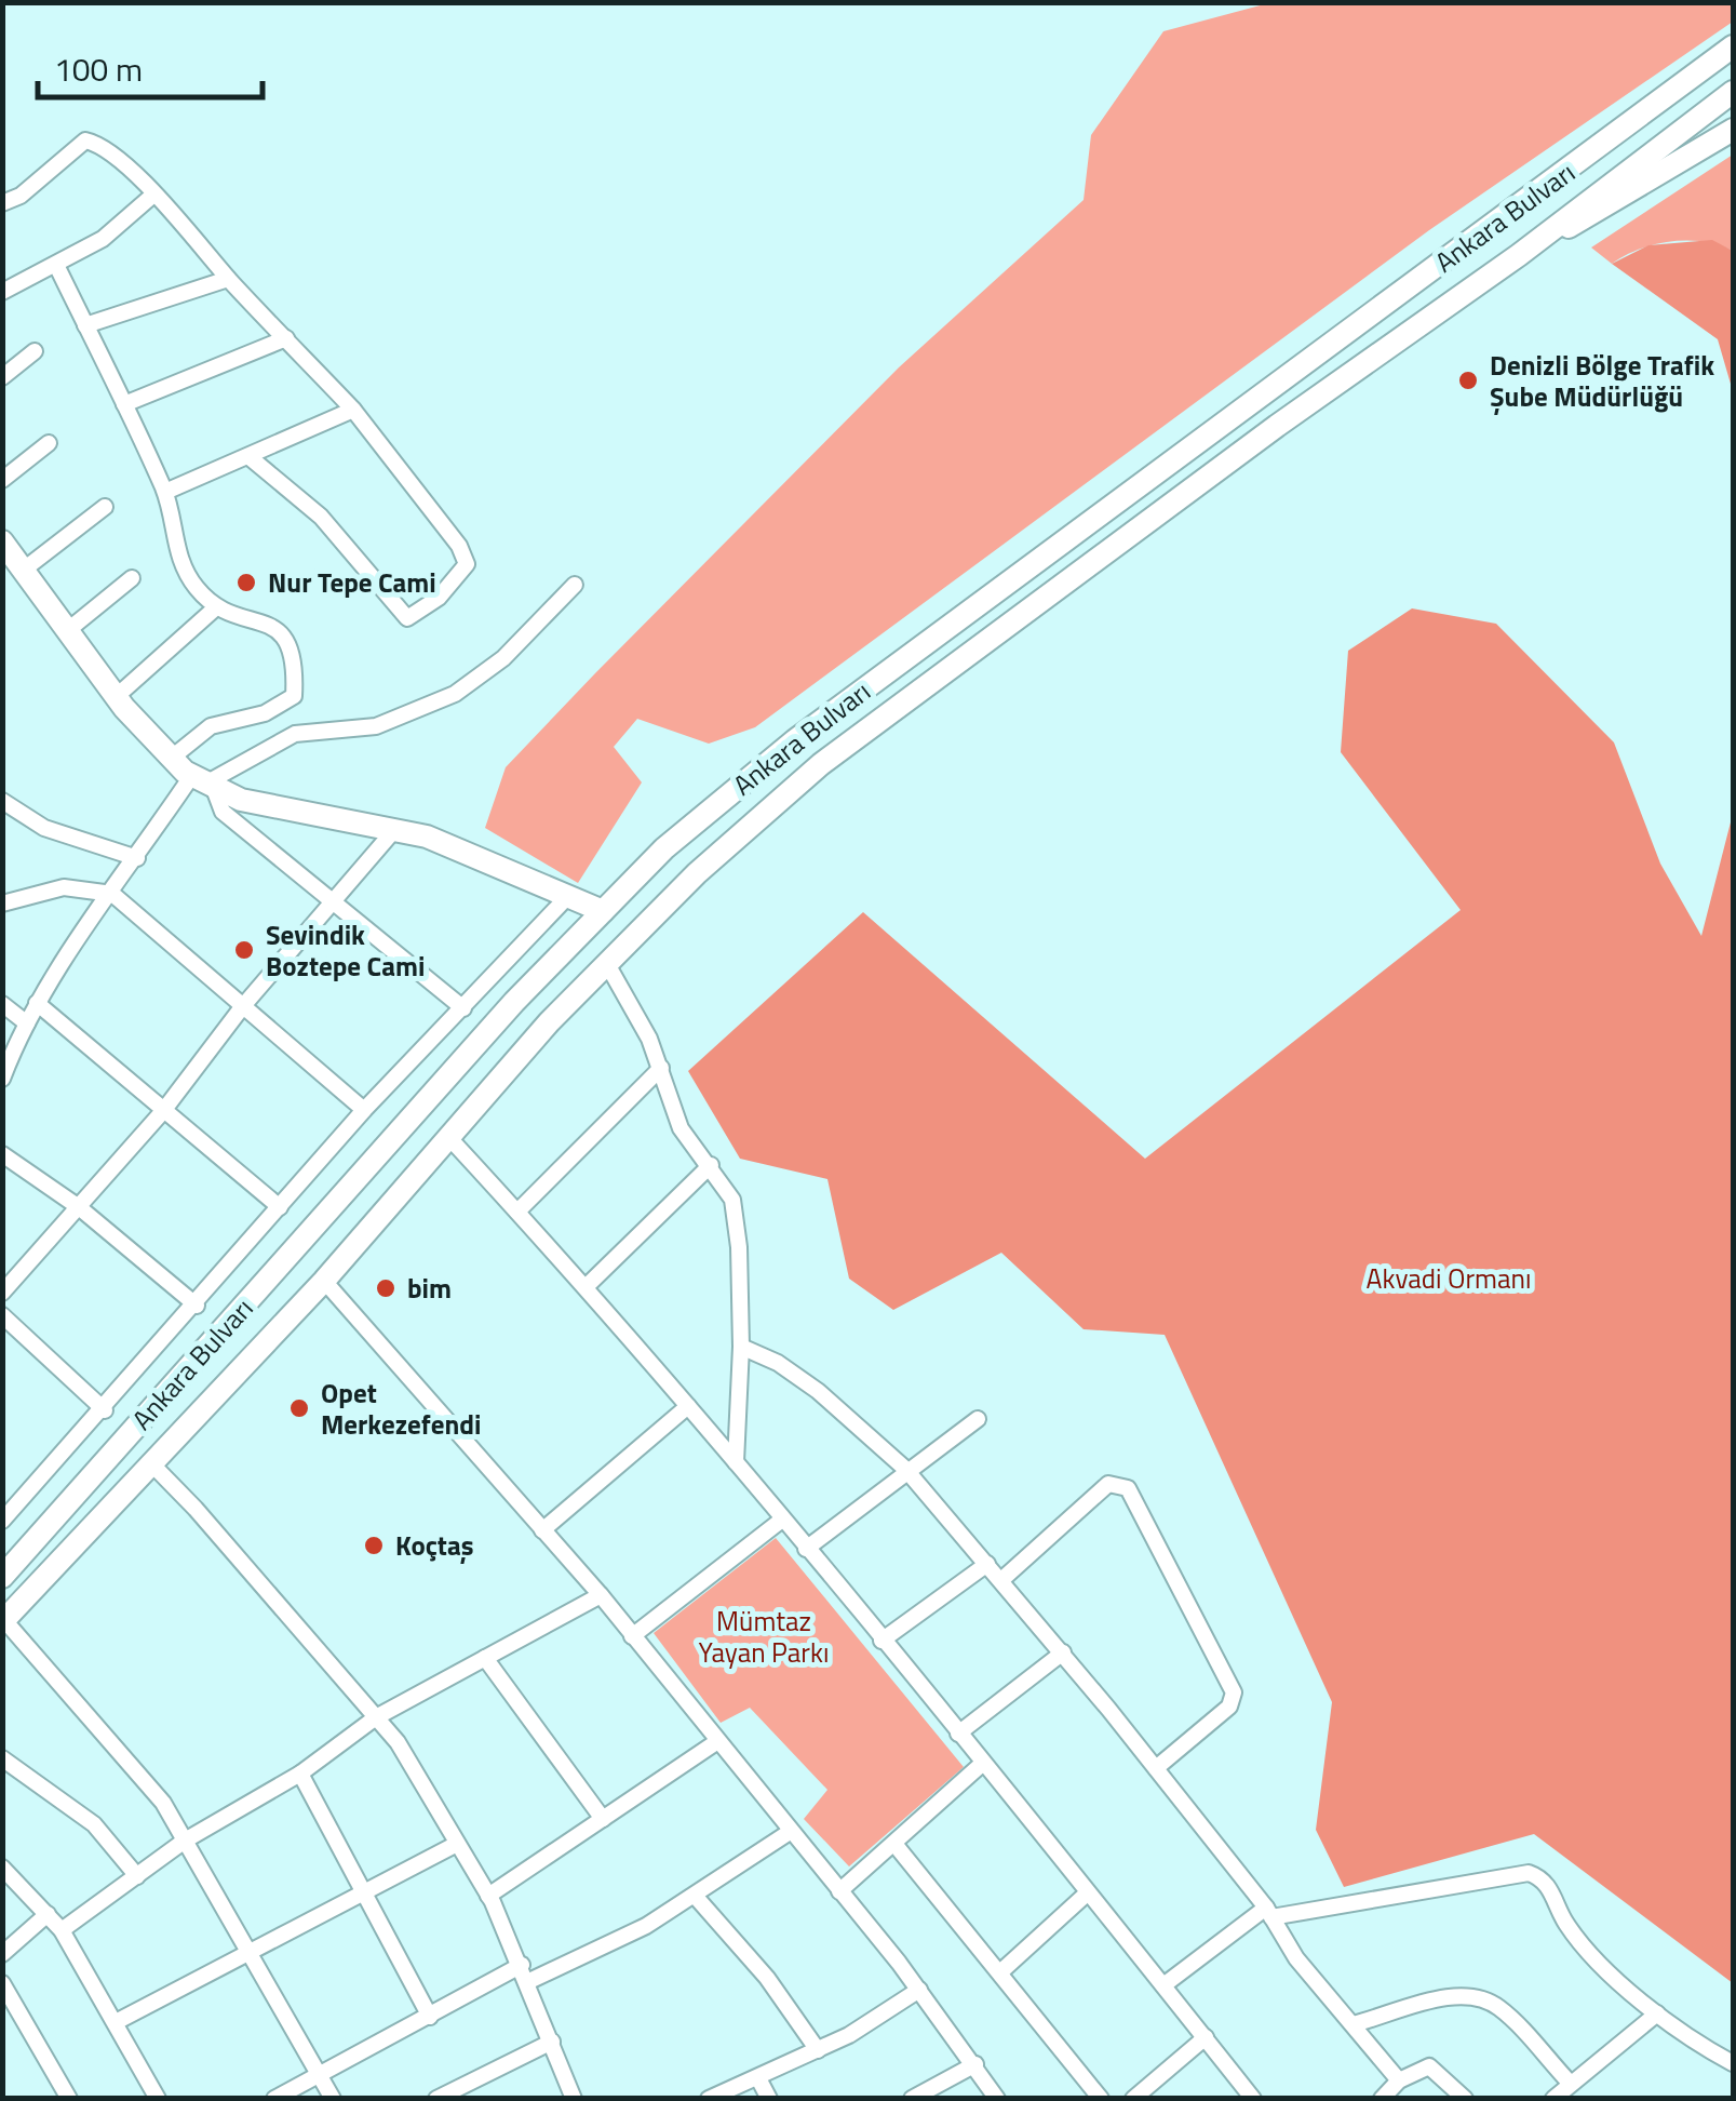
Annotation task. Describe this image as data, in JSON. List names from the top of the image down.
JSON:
{
  "streets": {
    "main road": ["Ankara Bulvarı"]
  },
  "parks": ["Akvadi Ormanı", "Mümtaz Yayan Parkı"],
  "places": [
    "Denizli Bölge Trafik Şube Müdürlüğü",
    "Nur Tepe Cami",
    "Sevindik Boztepe Cami",
    "bim",
    "Opet Merkezefendi",
    "Koçtaş"
  ],
  "scale_bar": "100 m"
}
